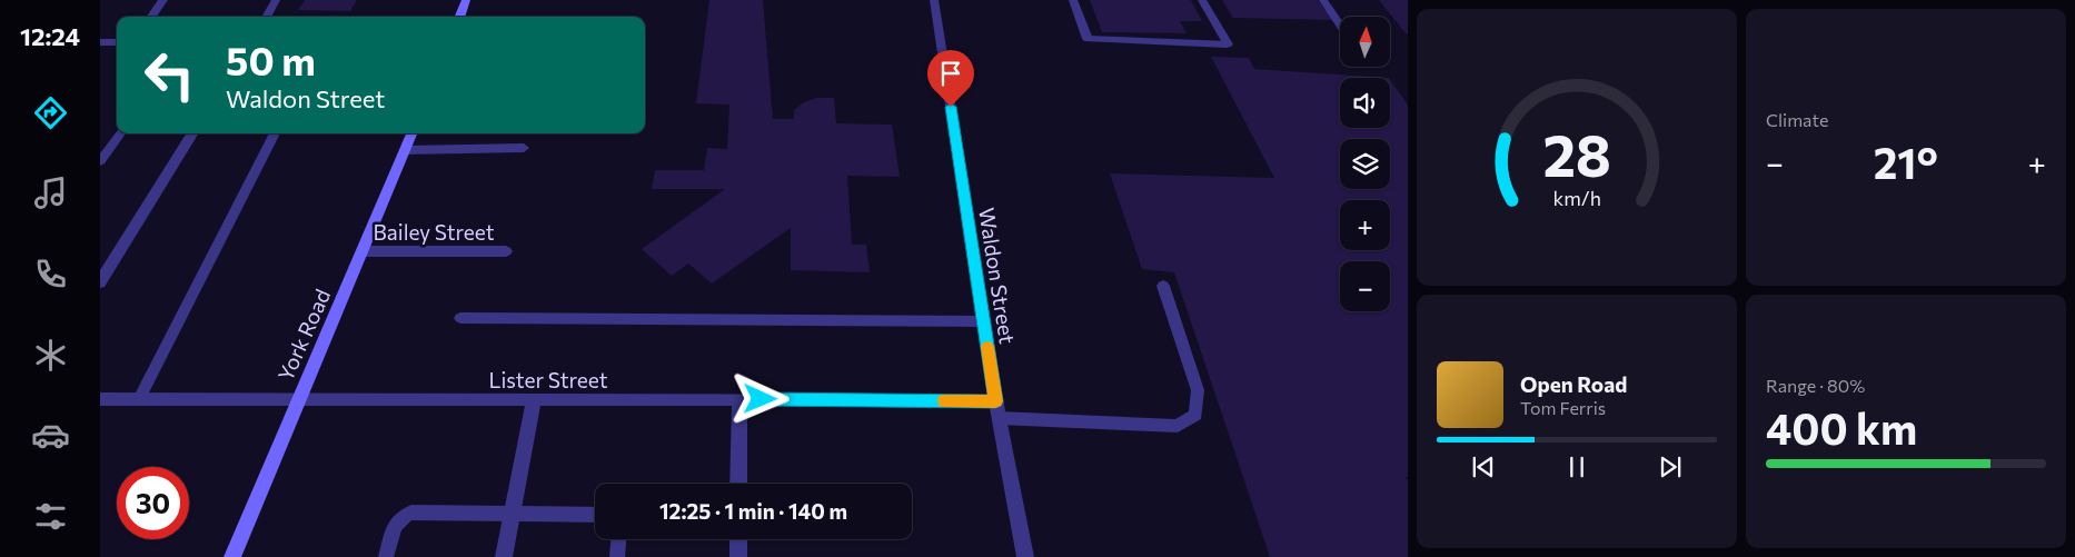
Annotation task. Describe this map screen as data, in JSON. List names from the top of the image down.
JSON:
{
  "streets": {
    "main road": ["York Road"],
    "street": ["Bailey Street", "Waldon Street", "Lister Street"]
  },
  "crossings": [
    ["Bailey Street", "York Road"],
    ["Waldon Street", "Lister Street"],
    ["York Road", "Lister Street"]
  ],
  "north": "top",
  "page": {
    "tabs": "12:24",
    "tile": [
      "Climate",
      ["Range · 80%", "400 km"]
    ],
    "map_buttons": ["+", "−"],
    "turn": ["50 m", "Waldon Street"],
    "heat": ["−", "21°", "+"],
    "song": ["Open Road", "Tom Ferris"],
    "limit": "30",
    "trip": "12:25 · 1 min · 140 m",
    "gauge": ["28", "km/h"]
  }
}
